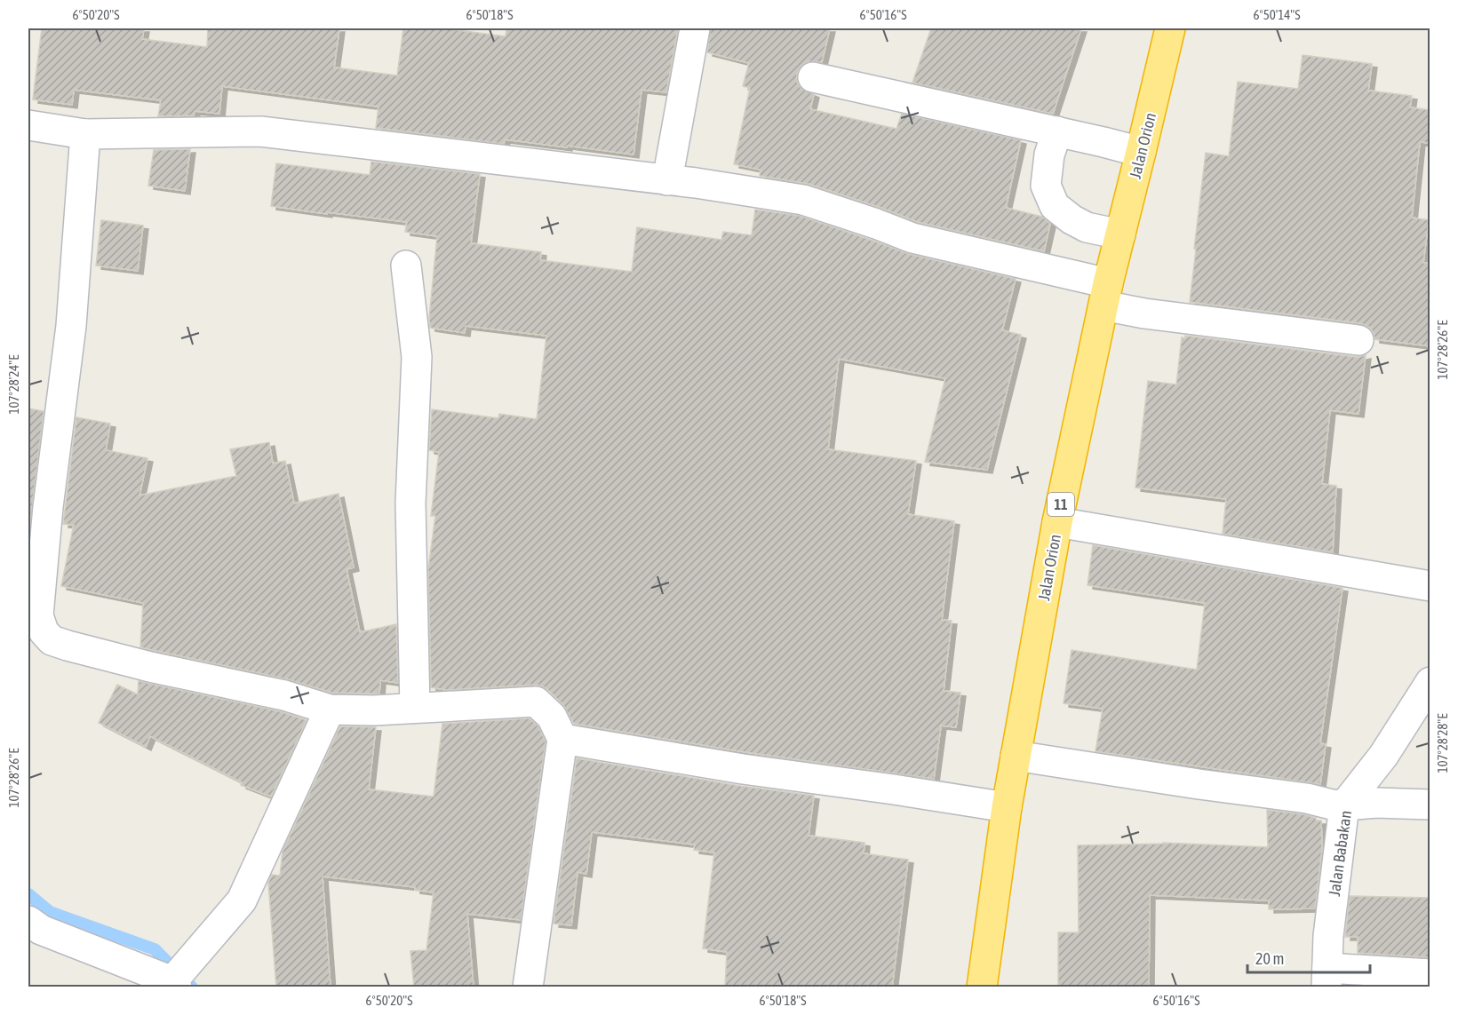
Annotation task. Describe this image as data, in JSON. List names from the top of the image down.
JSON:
{
  "streets": {
    "highway": ["Jalan Orion", "11"],
    "street": ["Jalan Babakan"]
  },
  "scale_bar": "20 m",
  "coordinates": [
    "6°50'20\"S",
    "6°50'18\"S",
    "6°50'16\"S",
    "6°50'14\"S",
    "107°28'26\"E",
    "107°28'24\"E",
    "107°28'28\"E"
  ]
}
